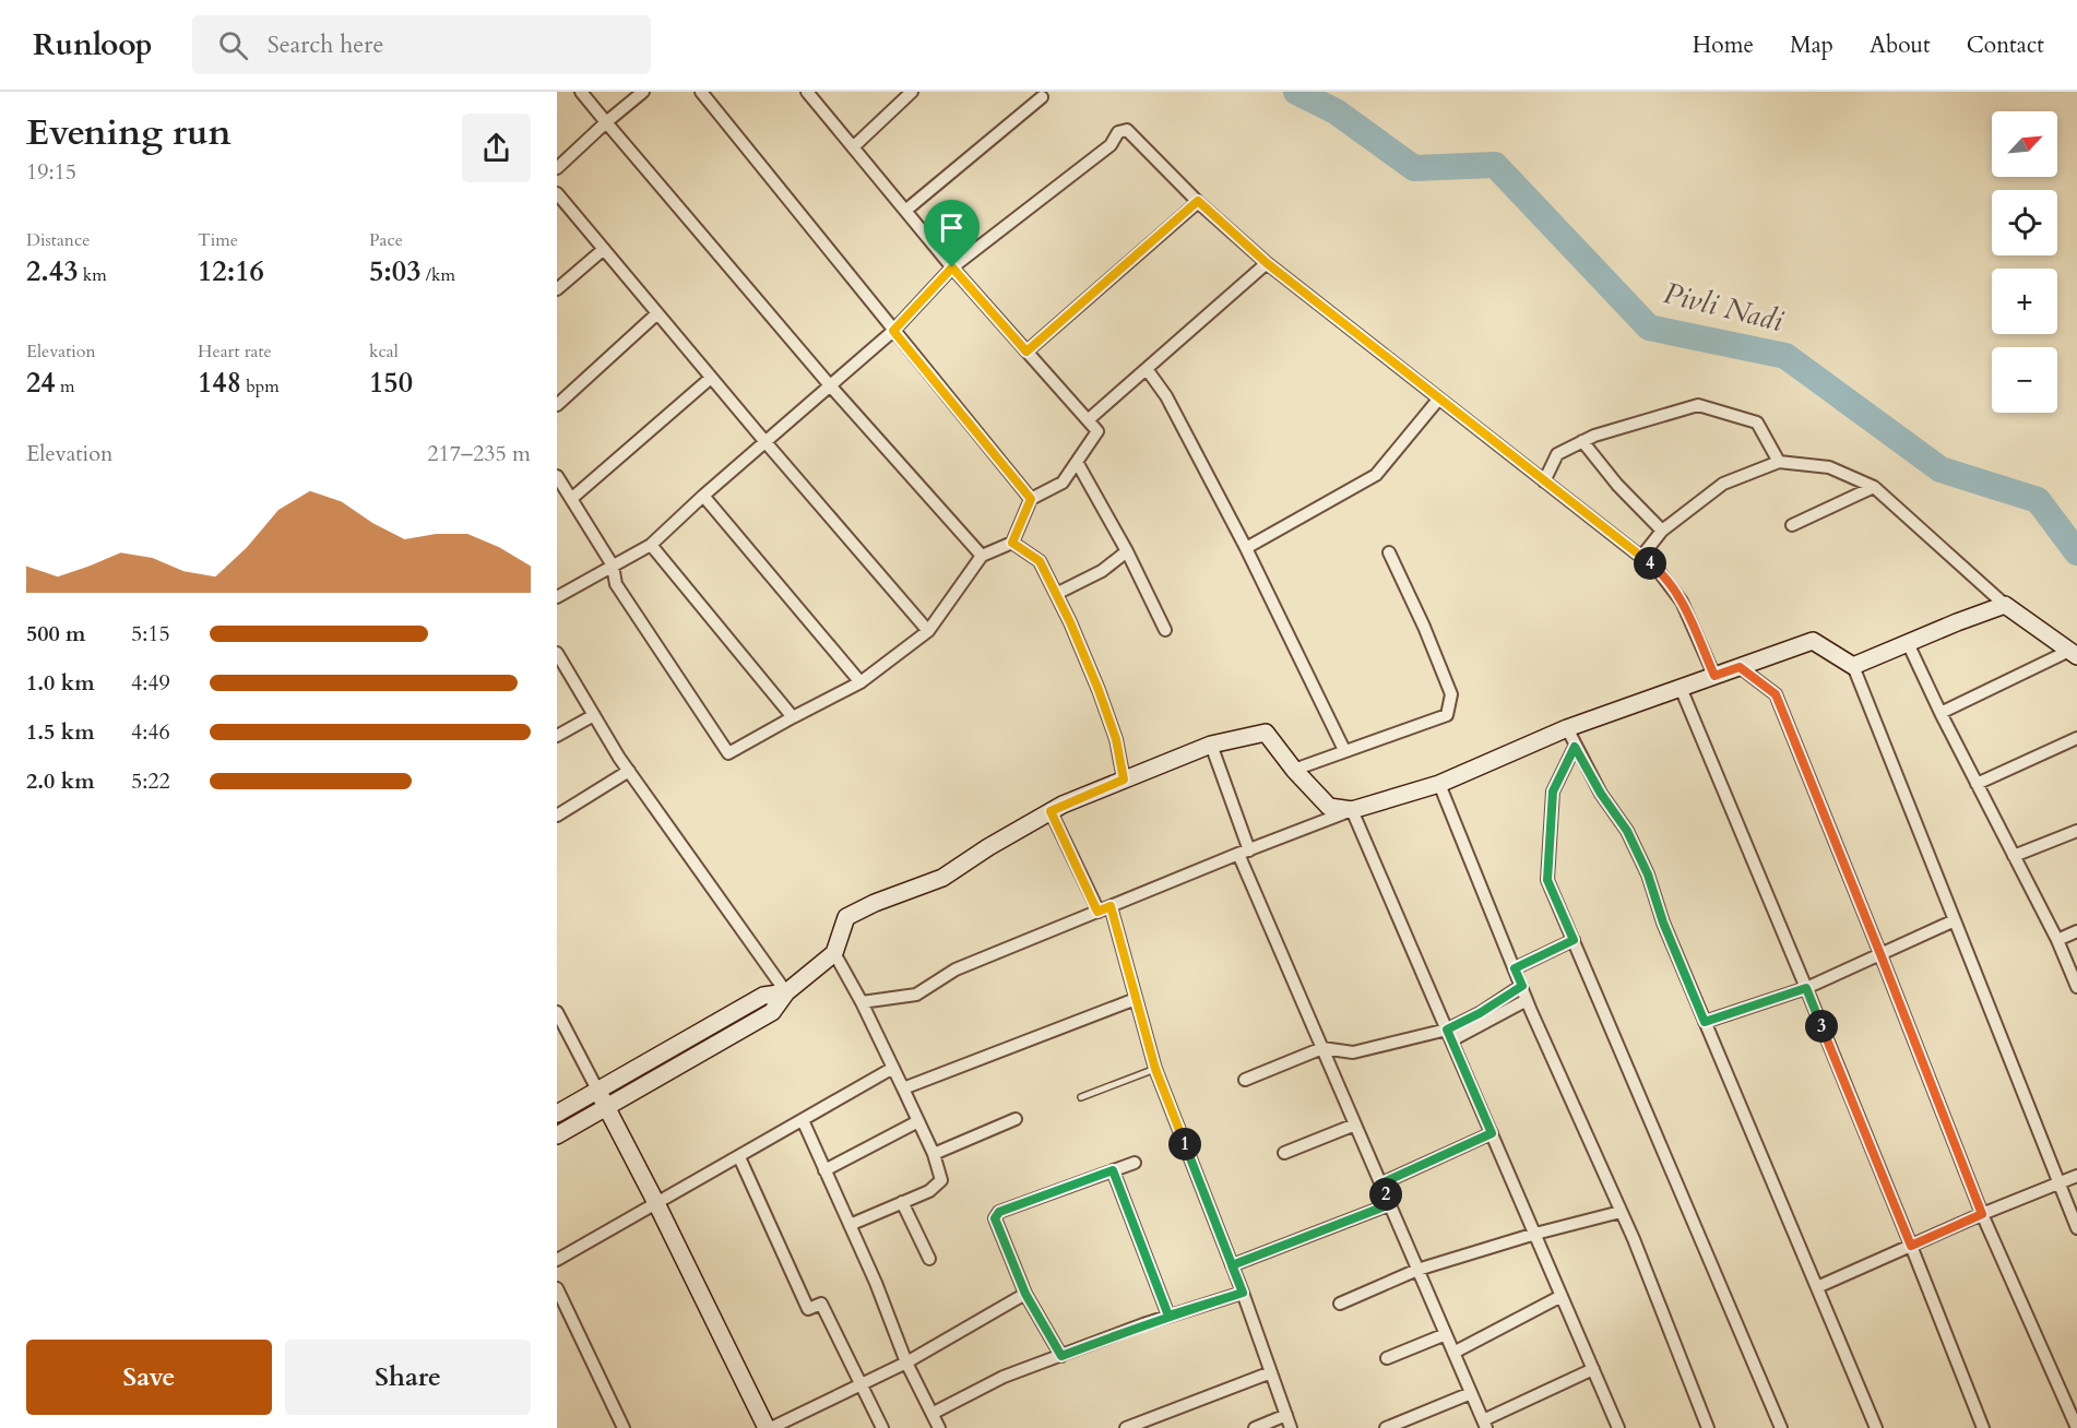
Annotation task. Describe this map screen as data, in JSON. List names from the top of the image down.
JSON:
{
  "water": ["Pivli Nadi"],
  "north": "top right",
  "page": {
    "header": "Runloop",
    "search": "Search here",
    "nav": [
      "Home",
      "Map",
      "About",
      "Contact"
    ],
    "heading": ["Evening run", "19:15"],
    "map_buttons": ["+", "−"],
    "stats": [
      ["Distance", "2.43 km"],
      ["Time", "12:16"],
      ["Pace", "5:03 /km"],
      ["Elevation", "24 m"],
      ["Heart rate", "148 bpm"],
      ["kcal", "150"]
    ],
    "chart": ["Elevation", "217–235 m"],
    "pins": [
      "4",
      "3",
      "1",
      "2"
    ],
    "list": [
      {
        "name": "500 m",
        "note": "5:15"
      },
      {
        "name": "1.0 km",
        "note": "4:49"
      },
      {
        "name": "1.5 km",
        "note": "4:46"
      },
      {
        "name": "2.0 km",
        "note": "5:22"
      }
    ],
    "buttons": ["Save", "Share"]
  }
}
